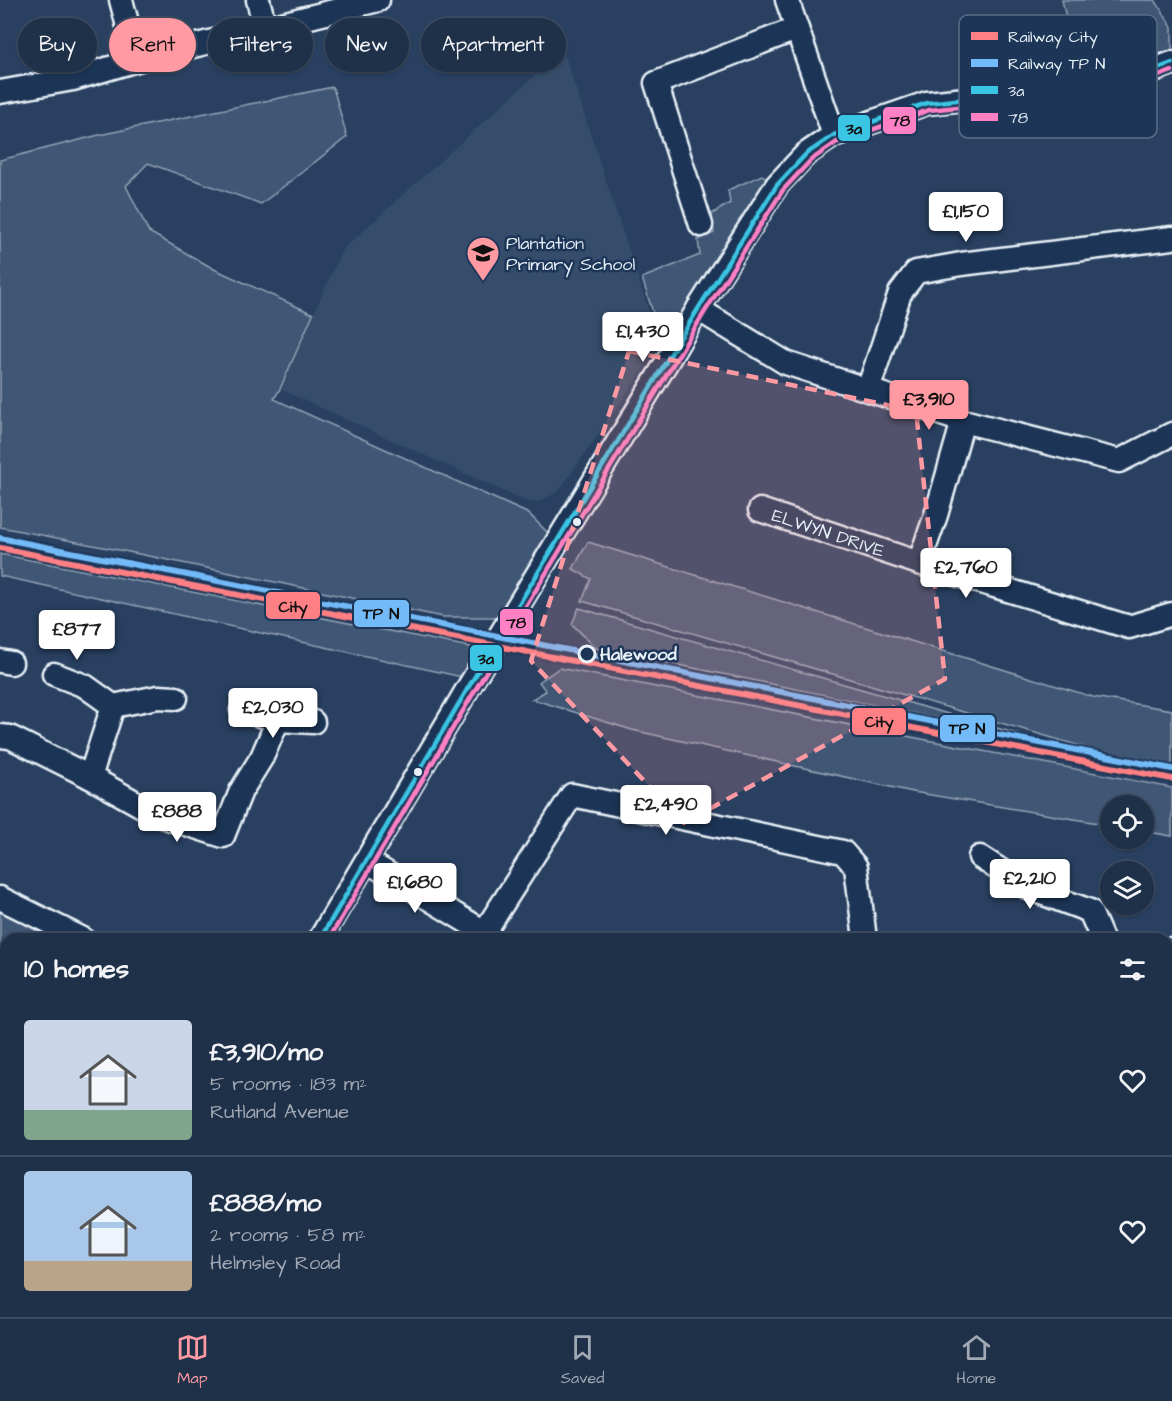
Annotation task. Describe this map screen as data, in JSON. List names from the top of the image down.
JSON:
{
  "streets": {
    "street": ["ELWYN DRIVE"]
  },
  "places": {
    "school or university": ["Plantation Primary School"],
    "other": ["Halewood"]
  },
  "lines": ["transit line 3a", "transit line 78", "rail line City"],
  "legend": [
    "Railway City",
    "Railway TP N",
    "3a",
    "78"
  ],
  "page": {
    "chip": [
      "Buy",
      "Rent",
      "Filters",
      "New",
      "Apartment"
    ],
    "price": [
      "£1,150",
      "£1,430",
      "£3,910",
      "£2,760",
      "£877",
      "£2,030",
      "£2,490",
      "£888",
      "£2,210",
      "£1,680"
    ],
    "heading": "10 homes",
    "list": [
      {
        "name": "£3,910/mo",
        "note": "5 rooms · 183 m² · Rutland Avenue"
      },
      {
        "name": "£888/mo",
        "note": "2 rooms · 58 m² · Helmsley Road"
      }
    ],
    "tabs": ["Map", "Saved", "Home"]
  }
}
